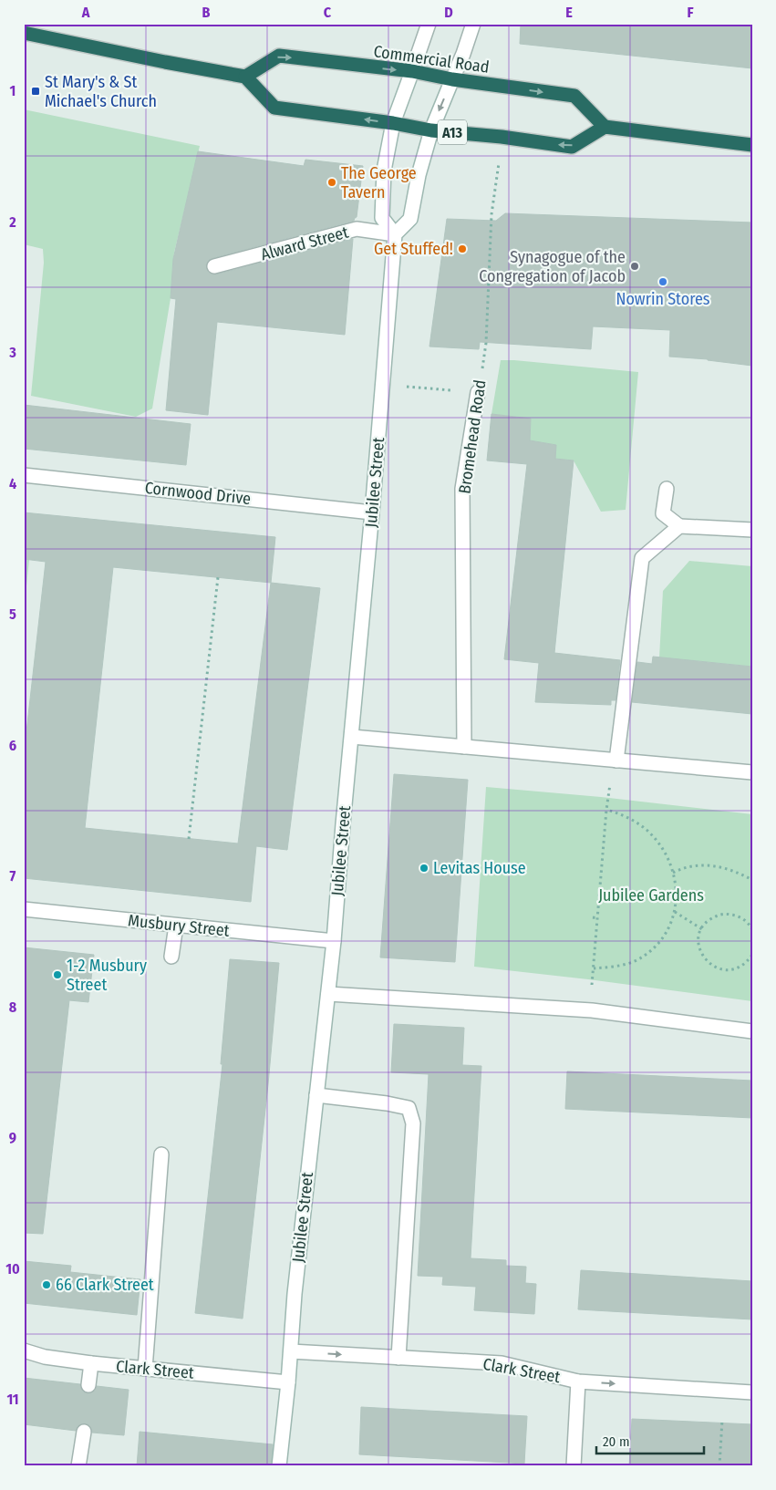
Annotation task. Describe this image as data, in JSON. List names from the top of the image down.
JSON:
{
  "streets": {
    "highway": ["Commercial Road", "A13"],
    "street": [
      "Alward Street",
      "Bromehead Road",
      "Jubilee Street",
      "Cornwood Drive",
      "Musbury Street",
      "Clark Street"
    ]
  },
  "crossings": [
    ["Commercial Road", "A13"],
    ["Alward Street", "Jubilee Street"],
    ["Jubilee Street", "Cornwood Drive"],
    ["Jubilee Street", "Musbury Street"],
    ["Jubilee Street", "Clark Street"]
  ],
  "one_way": ["Clark Street"],
  "parks": ["Jubilee Gardens"],
  "places": {
    "transit": ["St Mary's & St Michael's Church"],
    "other": [
      "The George Tavern",
      "Get Stuffed!",
      "Synagogue of the Congregation of Jacob",
      "Nowrin Stores",
      "Levitas House",
      "1-2 Musbury Street",
      "66 Clark Street"
    ]
  },
  "scale_bar": "20 m",
  "grid": {
    "columns": [
      "A",
      "B",
      "C",
      "D",
      "E",
      "F"
    ],
    "rows": [
      "1",
      "2",
      "3",
      "4",
      "5",
      "6",
      "7",
      "8",
      "9",
      "10",
      "11"
    ]
  }
}
